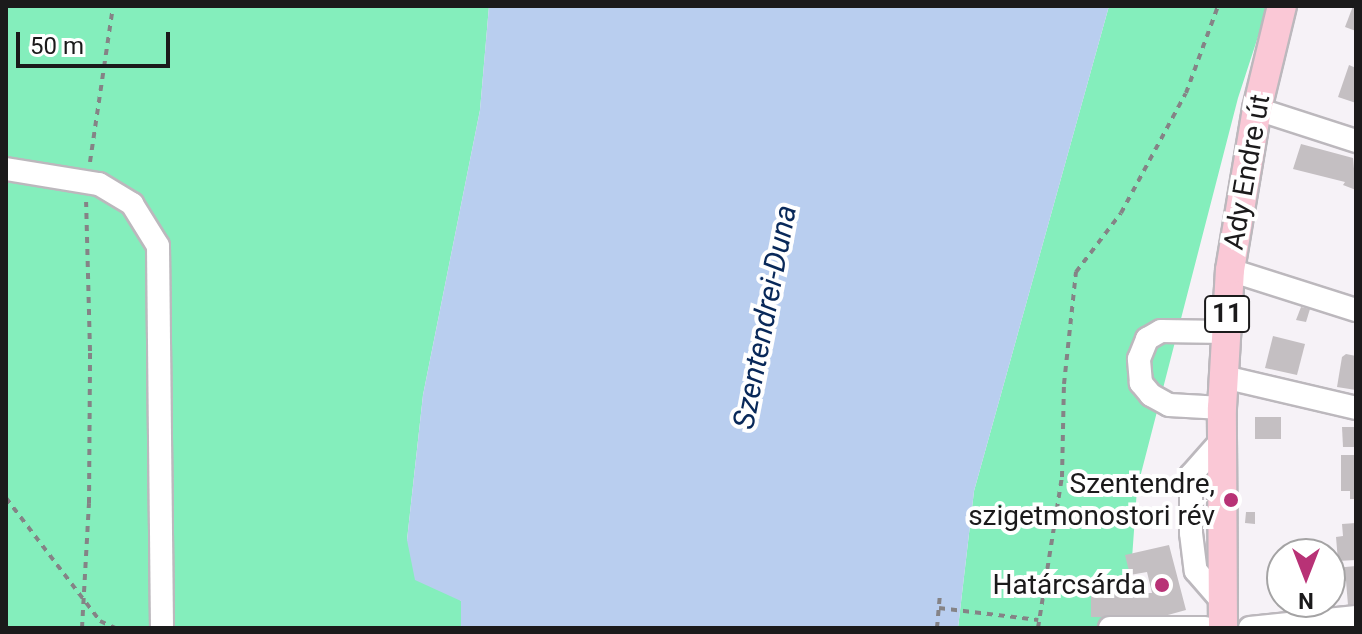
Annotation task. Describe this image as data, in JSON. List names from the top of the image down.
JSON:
{
  "streets": {
    "main road": ["Ady Endre út", "11"]
  },
  "water": ["Szentendrei-Duna"],
  "places": ["Szentendre, szigetmonostori rév", "Határcsárda"],
  "scale_bar": "50 m",
  "north": "bottom"
}
